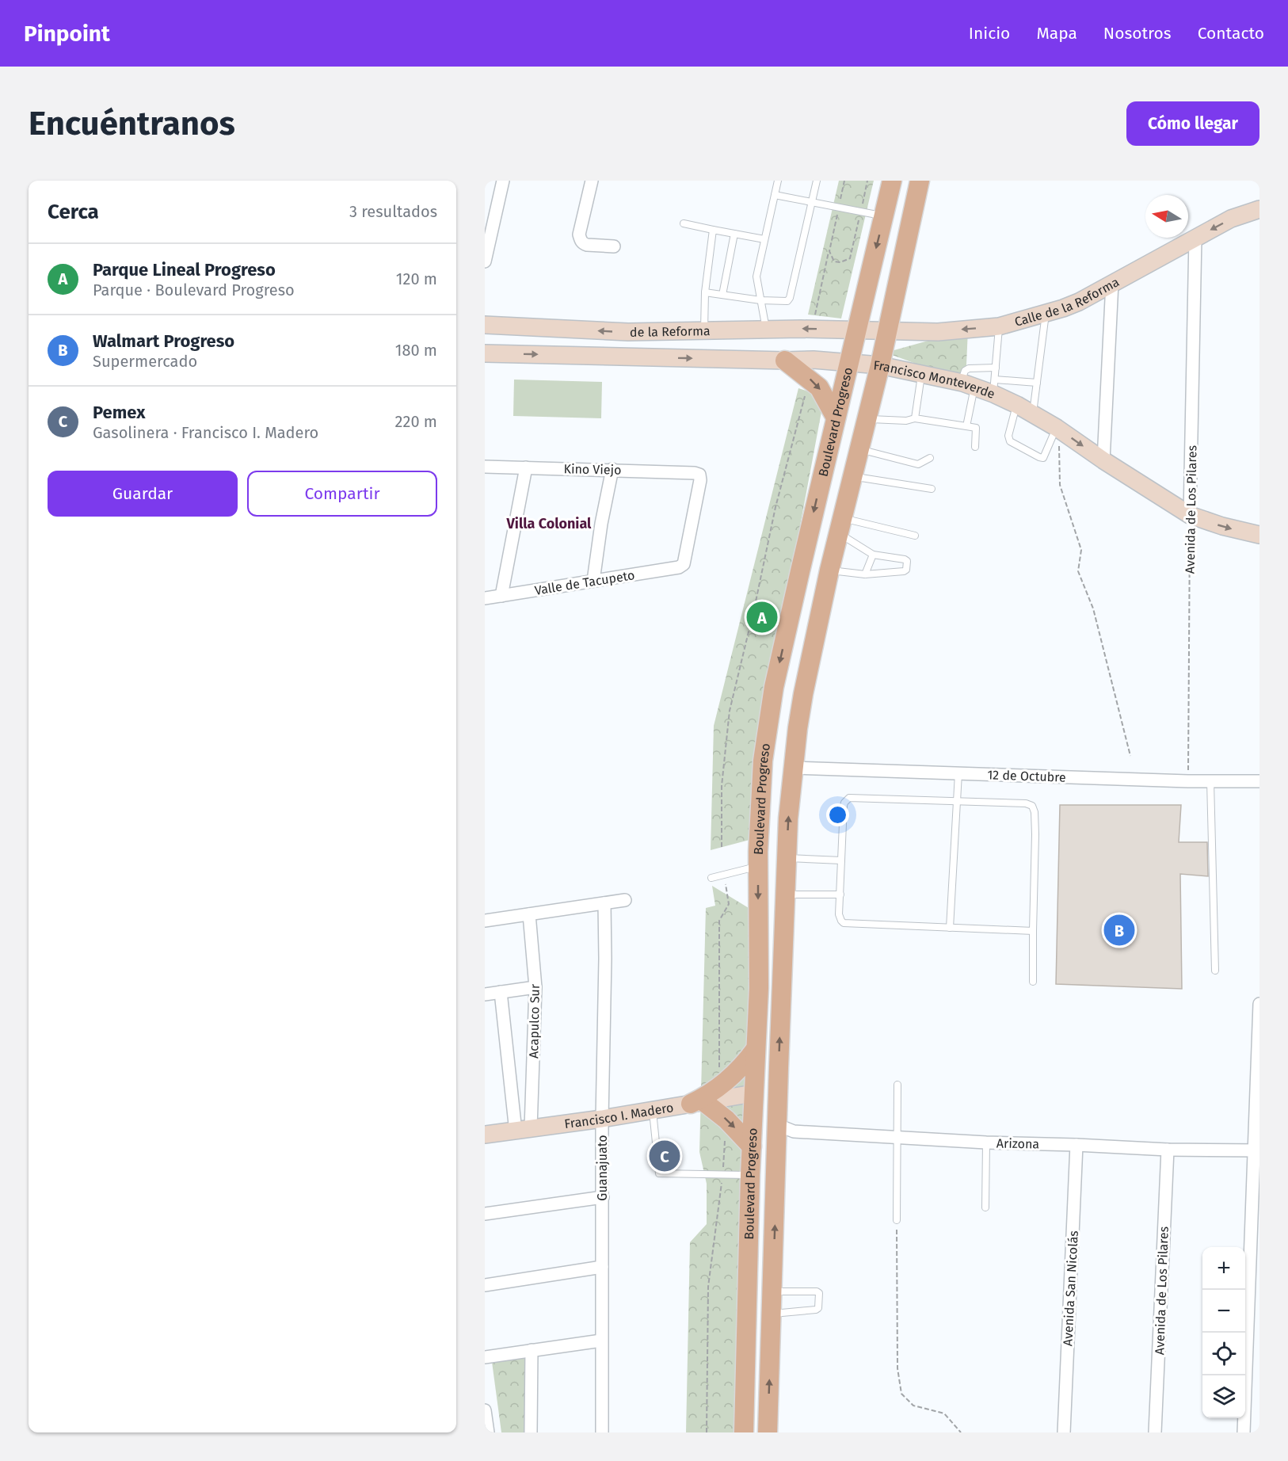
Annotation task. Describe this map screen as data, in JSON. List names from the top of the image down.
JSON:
{
  "streets": {
    "main road": ["Boulevard Progreso"],
    "street": [
      "Calle de la Reforma",
      "de la Reforma",
      "Francisco Monteverde",
      "Kino Viejo",
      "Avenida de Los Pilares",
      "Valle de Tacupeto",
      "12 de Octubre",
      "Acapulco Sur",
      "Francisco I. Madero",
      "Arizona",
      "Guanajuato",
      "Avenida San Nicolás"
    ]
  },
  "crossings": [
    ["Calle de la Reforma", "de la Reforma"],
    ["Calle de la Reforma", "Boulevard Progreso"],
    ["Calle de la Reforma", "Avenida de Los Pilares"],
    ["de la Reforma", "Boulevard Progreso"],
    ["Francisco Monteverde", "Boulevard Progreso"],
    ["Francisco Monteverde", "Avenida de Los Pilares"],
    ["Boulevard Progreso", "12 de Octubre"],
    ["Boulevard Progreso", "Francisco I. Madero"],
    ["Boulevard Progreso", "Arizona"],
    ["Kino Viejo", "Valle de Tacupeto"],
    ["Avenida de Los Pilares", "12 de Octubre"],
    ["Avenida de Los Pilares", "Arizona"],
    ["Acapulco Sur", "Francisco I. Madero"],
    ["Francisco I. Madero", "Guanajuato"],
    ["Arizona", "Avenida San Nicolás"]
  ],
  "one_way": ["Calle de la Reforma", "de la Reforma", "Francisco Monteverde"],
  "districts": ["Villa Colonial"],
  "north": "left",
  "page": {
    "header": "Pinpoint",
    "nav": [
      "Inicio",
      "Mapa",
      "Nosotros",
      "Contacto"
    ],
    "buttons": [
      "Cómo llegar",
      ["Guardar", "Compartir"]
    ],
    "title": "Encuéntranos",
    "heading": ["Cerca", "3 resultados"],
    "list": [
      {
        "mark": "A",
        "name": "Parque Lineal Progreso",
        "note": "Parque · Boulevard Progreso",
        "value": "120 m"
      },
      {
        "mark": "B",
        "name": "Walmart Progreso",
        "note": "Supermercado",
        "value": "180 m"
      },
      {
        "mark": "C",
        "name": "Pemex",
        "note": "Gasolinera · Francisco I. Madero",
        "value": "220 m"
      }
    ],
    "pins": ["A", "B", "C"],
    "map_buttons": ["+", "−"]
  }
}
